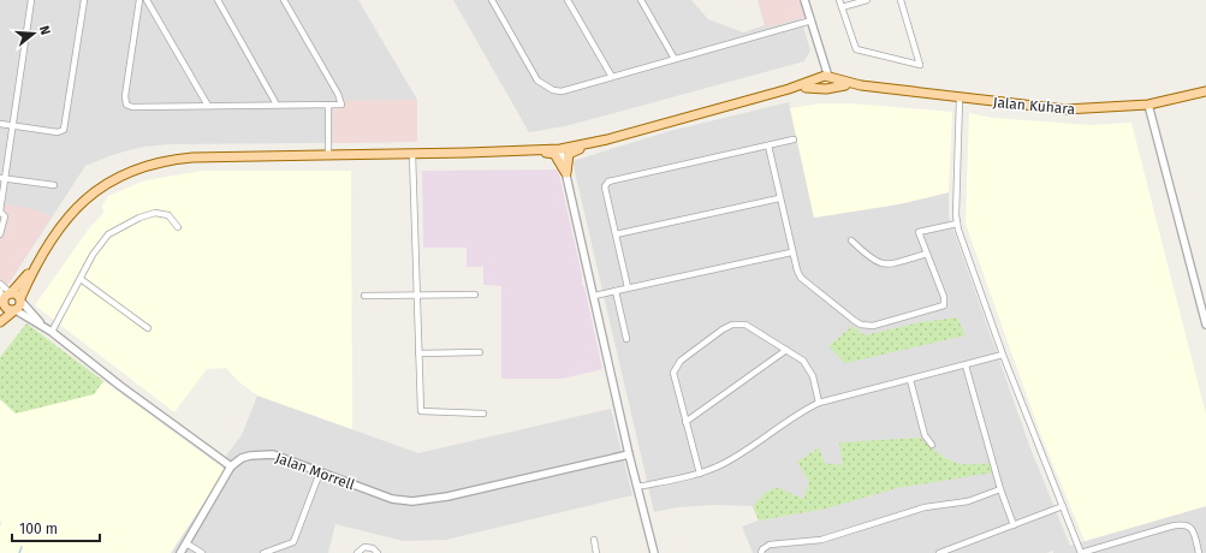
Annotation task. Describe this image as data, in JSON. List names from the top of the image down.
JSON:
{
  "streets": {
    "main road": ["Jalan Kuhara"],
    "street": ["Jalan Morrell"]
  },
  "scale_bar": "100 m",
  "north": "right"
}
